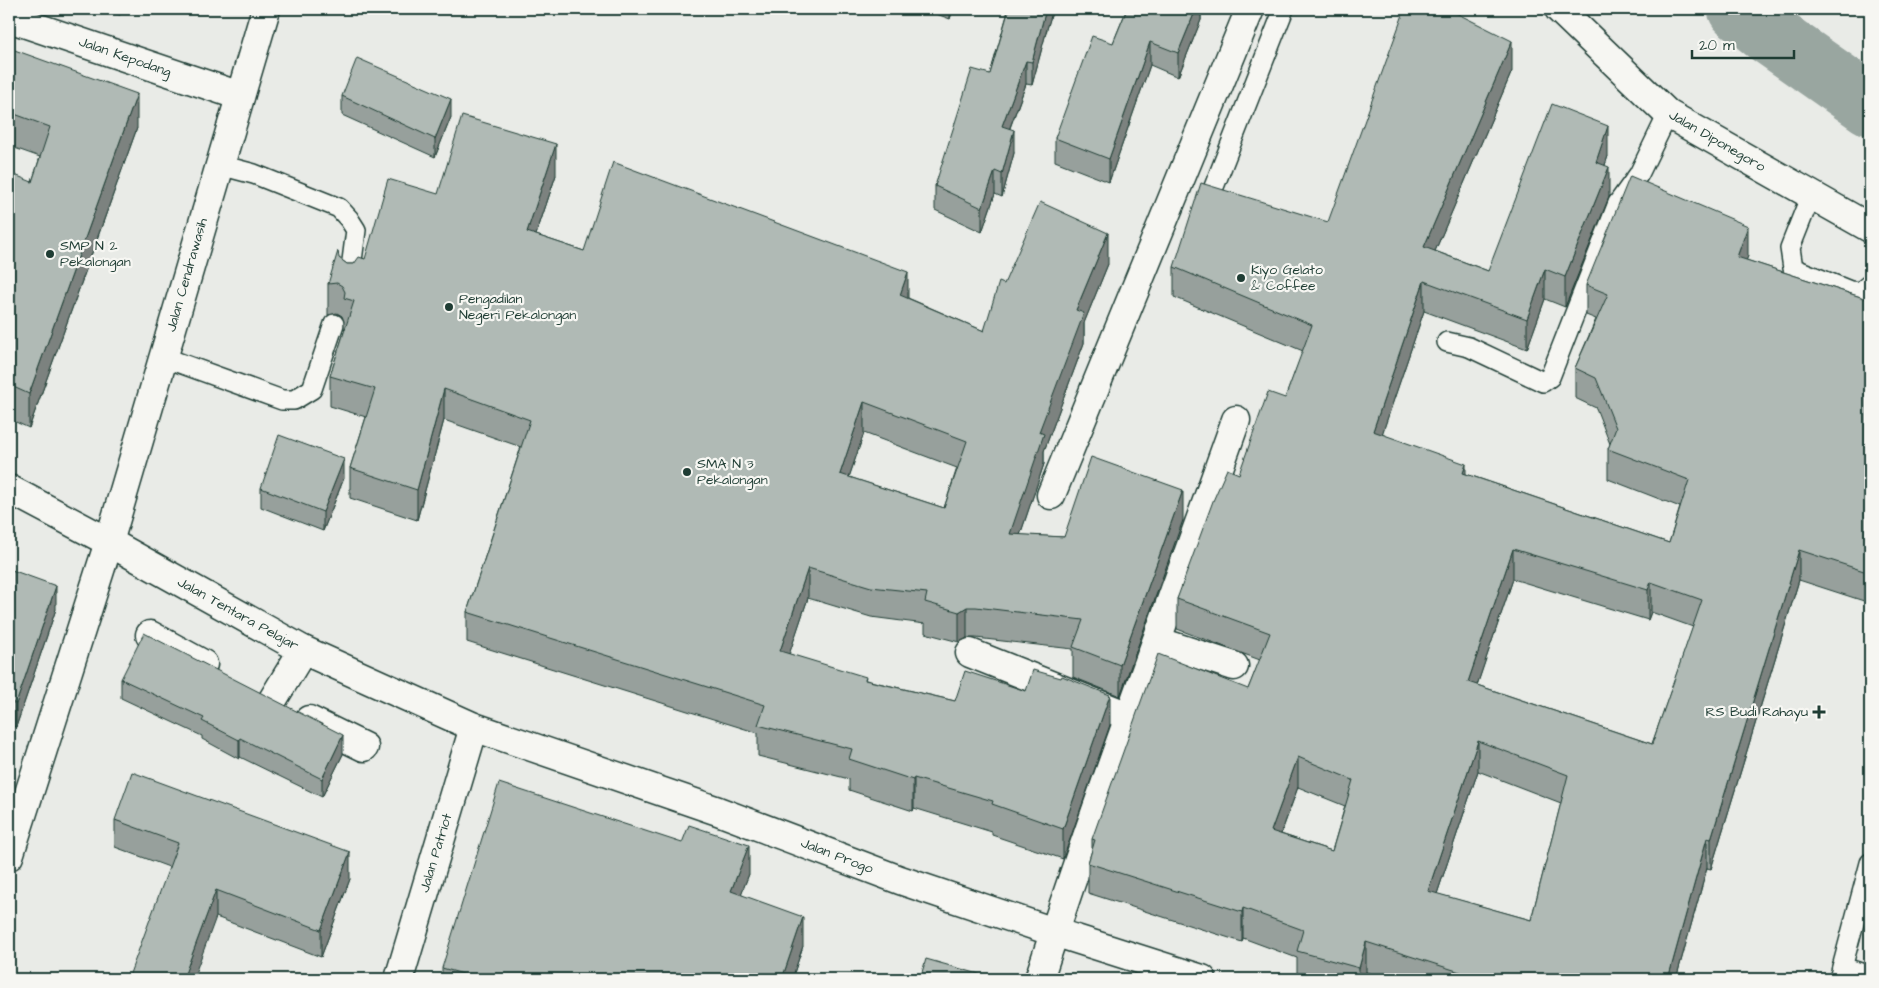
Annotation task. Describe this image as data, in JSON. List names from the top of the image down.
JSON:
{
  "streets": {
    "street": [
      "Jalan Kepodang",
      "Jalan Diponegoro",
      "Jalan Cendrawasih",
      "Jalan Tentara Pelajar",
      "Jalan Patriot",
      "Jalan Progo"
    ]
  },
  "crossings": [
    ["Jalan Kepodang", "Jalan Cendrawasih"],
    ["Jalan Cendrawasih", "Jalan Tentara Pelajar"],
    ["Jalan Tentara Pelajar", "Jalan Patriot"],
    ["Jalan Tentara Pelajar", "Jalan Progo"],
    ["Jalan Patriot", "Jalan Progo"]
  ],
  "places": {
    "other": [
      "SMP N 2 Pekalongan",
      "Kiyo Gelato & Coffee",
      "Pengadilan Negeri Pekalongan",
      "SMA N 3 Pekalongan"
    ],
    "health": ["RS Budi Rahayu"]
  },
  "scale_bar": "20 m"
}
